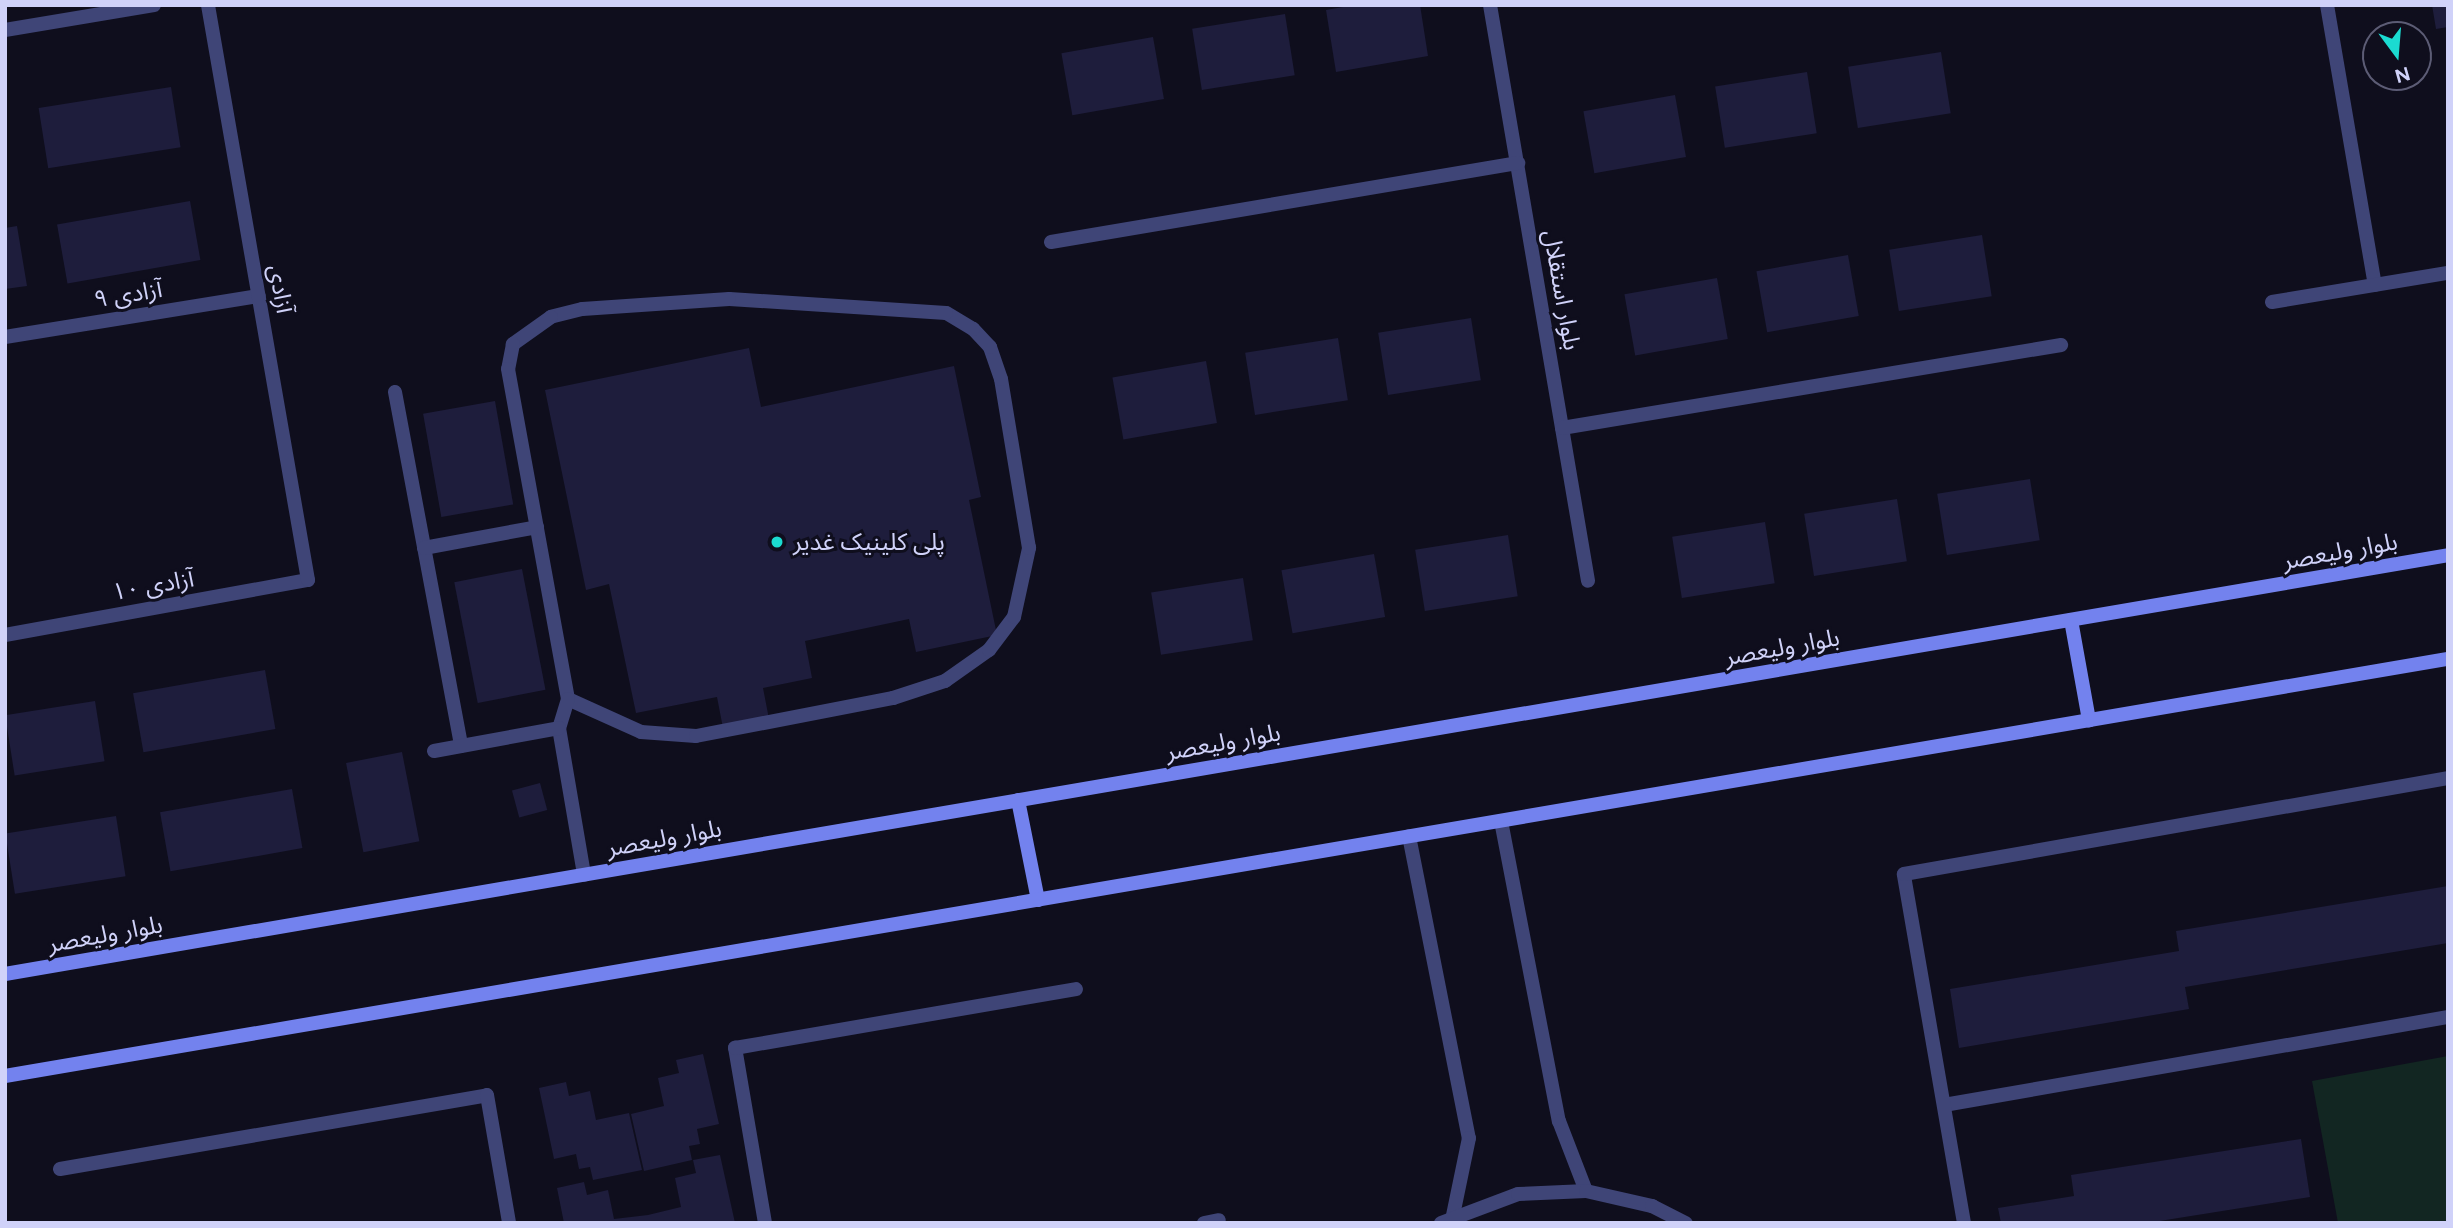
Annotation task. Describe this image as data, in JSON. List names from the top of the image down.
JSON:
{
  "streets": {
    "street": [
      "آزادی",
      "بلوار استقلال",
      "آزادی ۹",
      "بلوار ولیعصر",
      "آزادی ۱۰"
    ]
  },
  "crossings": [
    ["آزادی", "آزادی ۹"],
    ["آزادی", "آزادی ۱۰"]
  ],
  "places": ["پلی کلینیک غدیر"],
  "north": "bottom"
}
